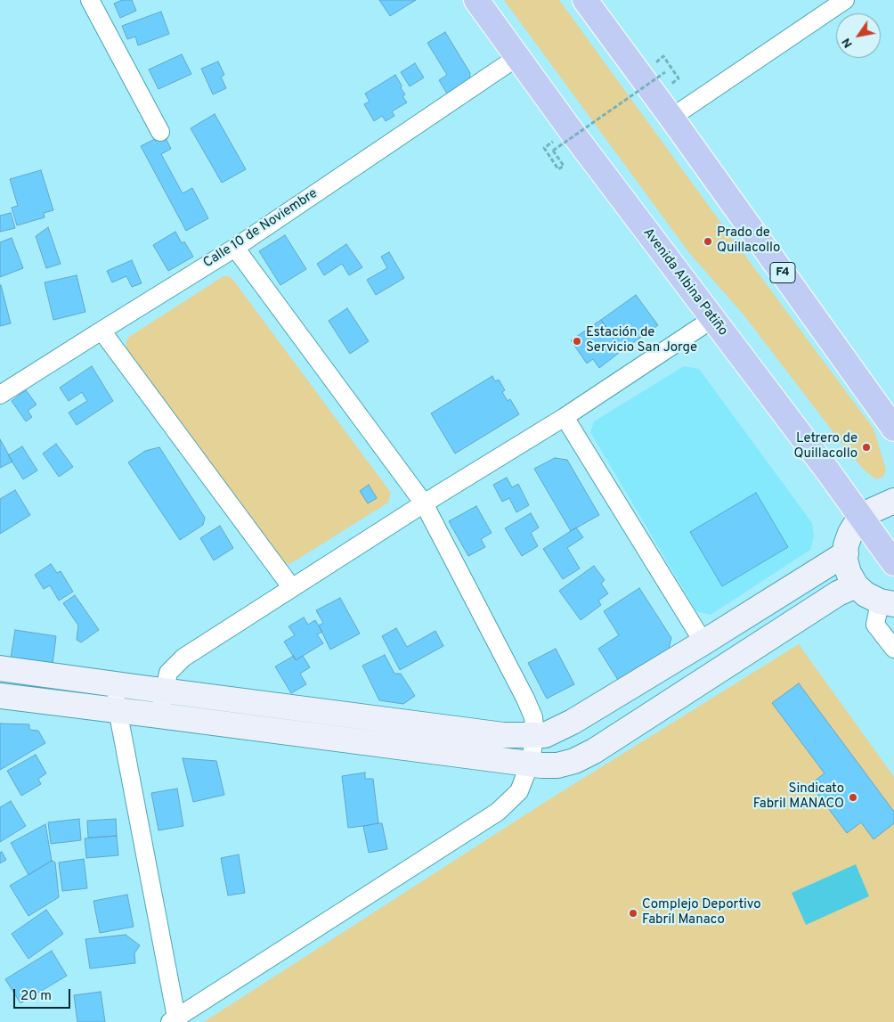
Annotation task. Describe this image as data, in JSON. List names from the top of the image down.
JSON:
{
  "streets": {
    "highway": ["F4", "Avenida Albina Patiño"],
    "street": ["Calle 10 de Noviembre"]
  },
  "crossings": [
    ["Calle 10 de Noviembre", "Avenida Albina Patiño"]
  ],
  "places": [
    "Prado de Quillacollo",
    "Estación de Servicio San Jorge",
    "Letrero de Quillacollo",
    "Sindicato Fabril MANACO",
    "Complejo Deportivo Fabril Manaco"
  ],
  "scale_bar": "20 m",
  "north": "bottom left"
}
